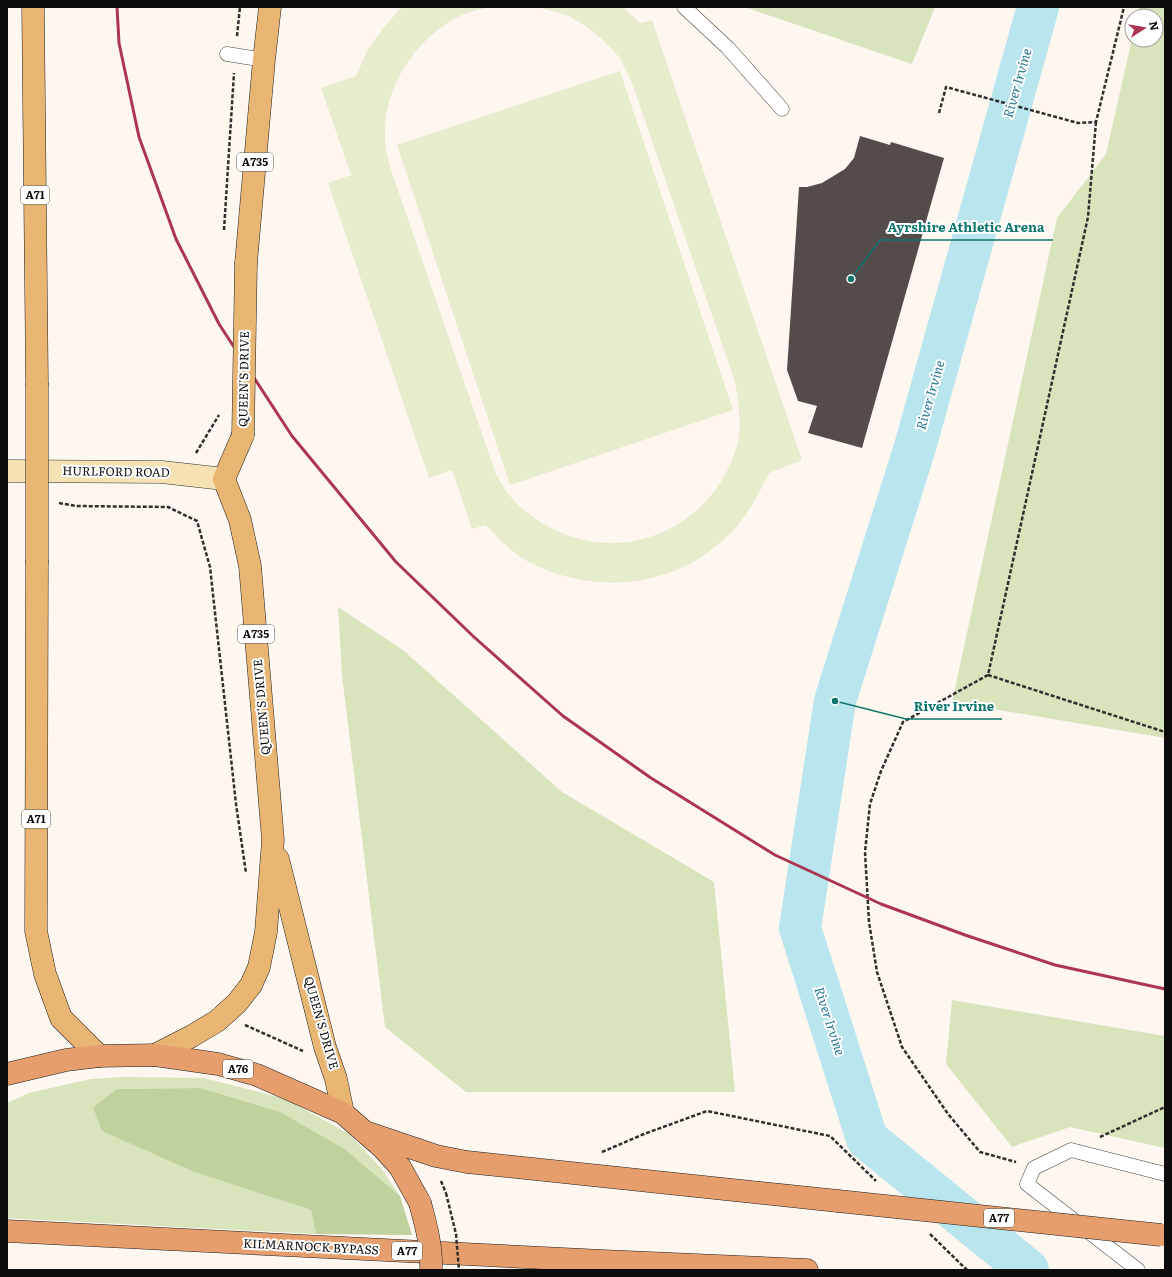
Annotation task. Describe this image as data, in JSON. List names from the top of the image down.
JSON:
{
  "streets": {
    "highway": ["A76", "A77", "KILMARNOCK BYPASS"],
    "main road": [
      "A735",
      "A71",
      "QUEEN'S DRIVE",
      "HURLFORD ROAD"
    ]
  },
  "crossings": [
    ["A71", "A76"],
    ["QUEEN'S DRIVE", "HURLFORD ROAD"],
    ["QUEEN'S DRIVE", "A76"],
    ["A76", "A77"]
  ],
  "water": ["River Irvine"],
  "places": ["Ayrshire Athletic Arena", "River Irvine"],
  "north": "right"
}
